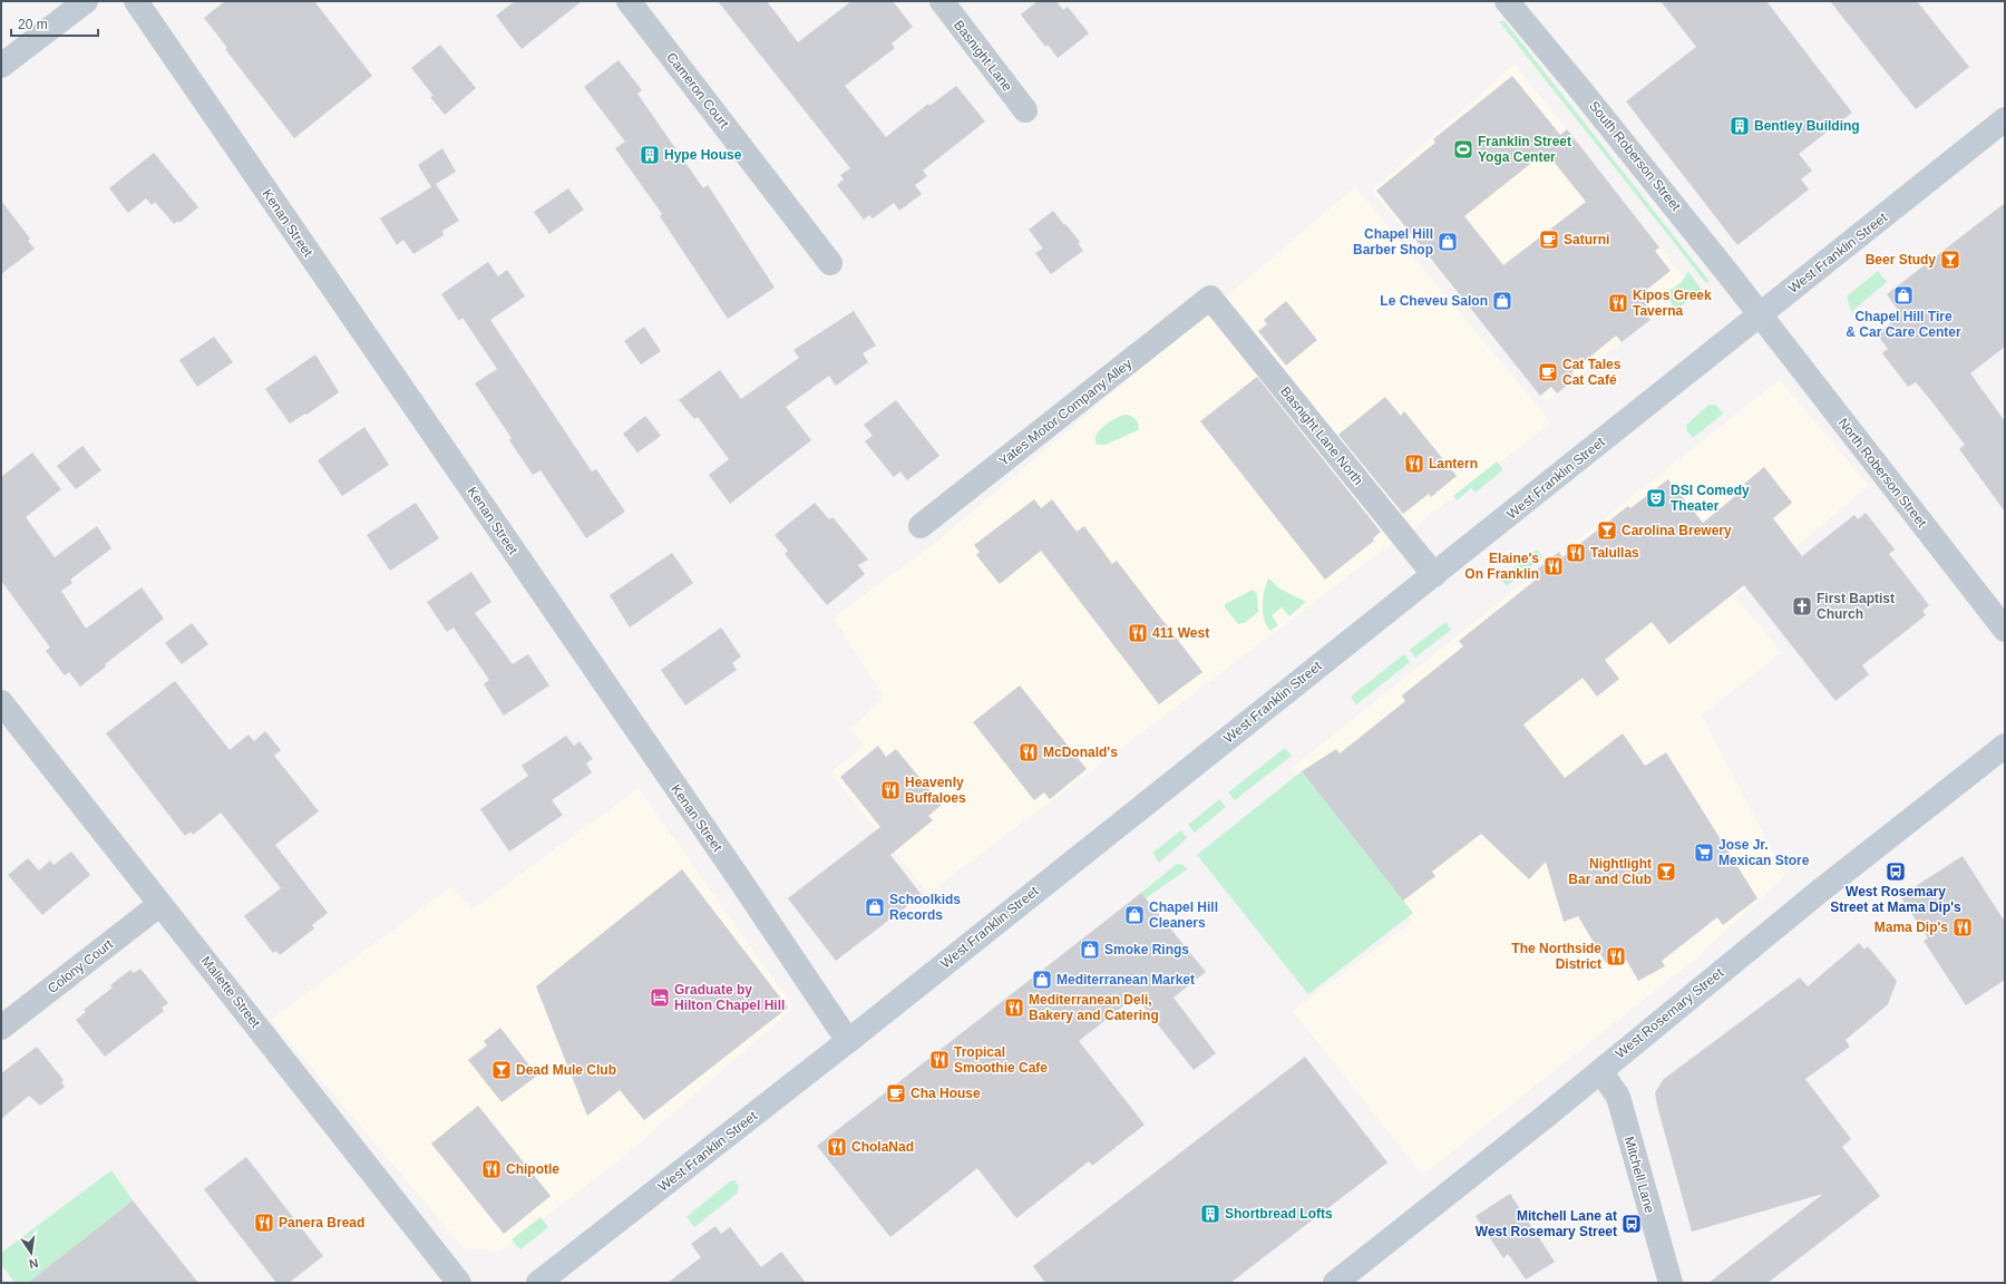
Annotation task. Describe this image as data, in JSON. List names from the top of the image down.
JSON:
{
  "streets": {
    "main road": ["West Franklin Street", "West Rosemary Street"],
    "street": [
      "Basnight Lane",
      "Cameron Court",
      "South Roberson Street",
      "Kenan Street",
      "Yates Motor Company Alley",
      "Basnight Lane North",
      "North Roberson Street",
      "Colony Court",
      "Mallette Street",
      "Mitchell Lane"
    ]
  },
  "crossings": [
    ["South Roberson Street", "West Franklin Street"],
    ["South Roberson Street", "North Roberson Street"],
    ["Kenan Street", "West Franklin Street"],
    ["West Franklin Street", "Basnight Lane North"],
    ["West Franklin Street", "North Roberson Street"],
    ["Yates Motor Company Alley", "Basnight Lane North"],
    ["Colony Court", "Mallette Street"],
    ["West Rosemary Street", "Mitchell Lane"]
  ],
  "places": {
    "building": ["Bentley Building", "Hype House", "Shortbread Lofts"],
    "sports": ["Franklin Street Yoga Center"],
    "cafe": ["Saturni", "Cat Tales Cat Café", "Cha House"],
    "shop": [
      "Chapel Hill Barber Shop",
      "Chapel Hill Tire & Car Care Center",
      "Le Cheveu Salon",
      "Schoolkids Records",
      "Chapel Hill Cleaners",
      "Smoke Rings",
      "Mediterranean Market"
    ],
    "bar": [
      "Beer Study",
      "Carolina Brewery",
      "Nightlight Bar and Club",
      "Dead Mule Club"
    ],
    "restaurant": [
      "Kipos Greek Taverna",
      "Lantern",
      "Talullas",
      "Elaine's On Franklin",
      "411 West",
      "McDonald's",
      "Heavenly Buffaloes",
      "Mama Dip's",
      "The Northside District",
      "Mediterranean Deli, Bakery and Catering",
      "Tropical Smoothie Cafe",
      "CholaNad",
      "Chipotle",
      "Panera Bread"
    ],
    "theatre": ["DSI Comedy Theater"],
    "church": ["First Baptist Church"],
    "supermarket": ["Jose Jr. Mexican Store"],
    "bus stop": ["West Rosemary Street at Mama Dip's", "Mitchell Lane at West Rosemary Street"],
    "hotel": ["Graduate by Hilton Chapel Hill"]
  },
  "scale_bar": "20 m",
  "north": "bottom"
}
